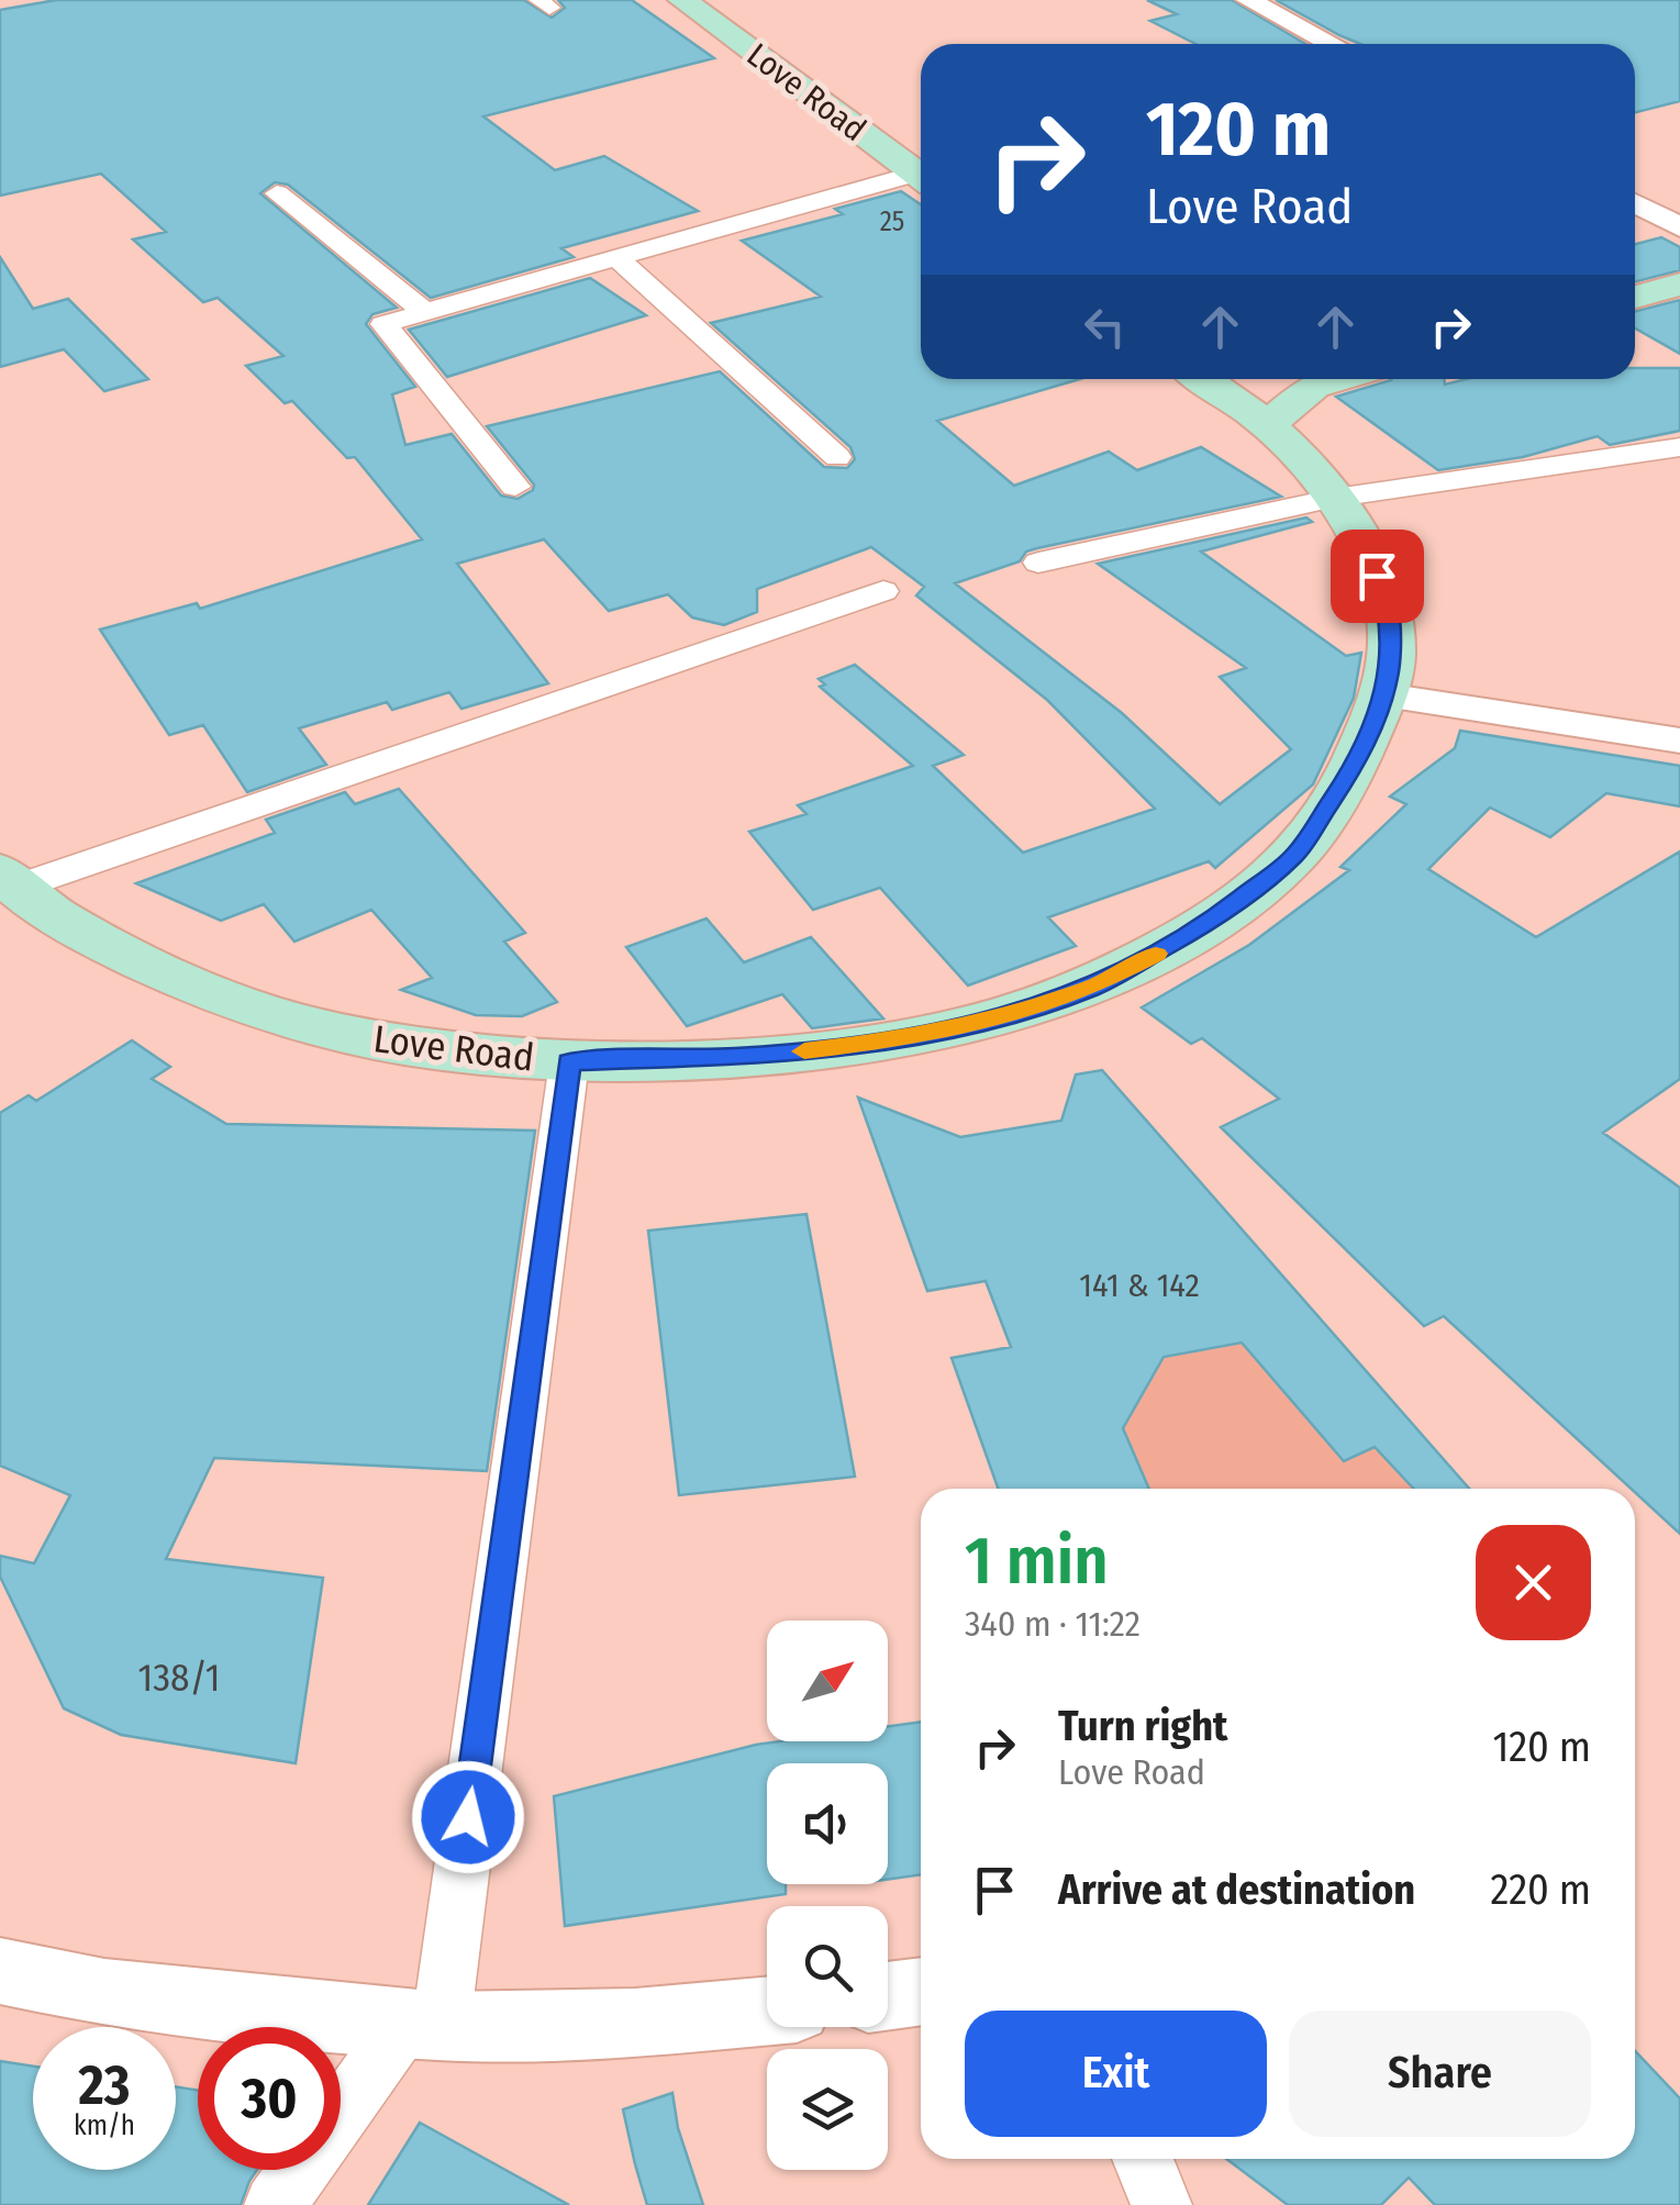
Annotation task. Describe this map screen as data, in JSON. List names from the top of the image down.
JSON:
{
  "streets": {
    "main road": ["Love Road"]
  },
  "house_numbers": ["25", "141 & 142", "138/1"],
  "north": "top right",
  "page": {
    "turn": ["120 m", "Love Road"],
    "heading": ["1 min", "340 m · 11:22"],
    "list": [
      {
        "name": "Turn right",
        "note": "Love Road",
        "value": "120 m"
      },
      {
        "name": "Arrive at destination",
        "value": "220 m"
      }
    ],
    "buttons": ["Exit", "Share"],
    "speed": "23 km/h",
    "limit": "30"
  }
}
